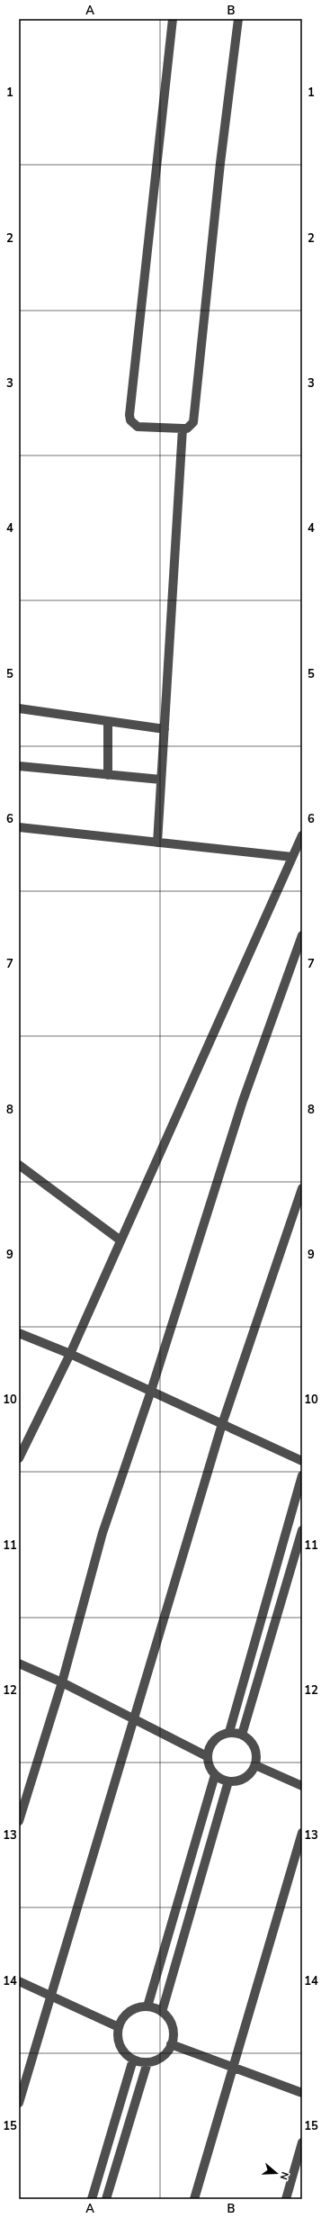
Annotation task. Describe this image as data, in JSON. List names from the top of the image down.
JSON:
{
  "north": "right",
  "grid": {
    "columns": ["A", "B"],
    "rows": [
      "1",
      "2",
      "3",
      "4",
      "5",
      "6",
      "7",
      "8",
      "9",
      "10",
      "11",
      "12",
      "13",
      "14",
      "15"
    ]
  }
}
